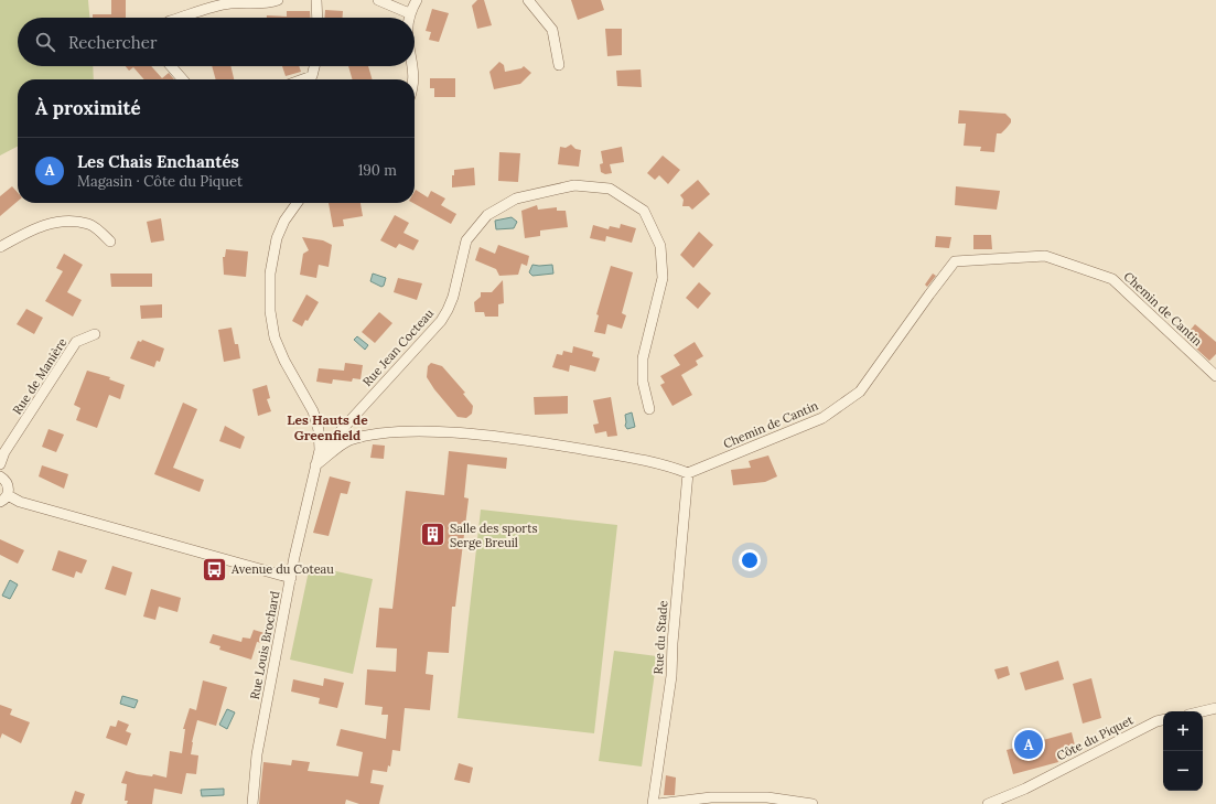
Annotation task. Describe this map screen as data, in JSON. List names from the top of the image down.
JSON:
{
  "streets": {
    "street": [
      "Chemin de Cantin",
      "Rue Jean Cocteau",
      "Rue de Manière",
      "Rue du Stade",
      "Rue Louis Brochard",
      "Côte du Piquet"
    ]
  },
  "crossings": [
    ["Chemin de Cantin", "Rue du Stade"],
    ["Rue Jean Cocteau", "Rue Louis Brochard"]
  ],
  "districts": ["Les Hauts de Greenfield"],
  "places": {
    "building": ["Salle des sports Serge Breuil"],
    "bus stop": ["Avenue du Coteau"]
  },
  "page": {
    "search": "Rechercher",
    "heading": "À proximité",
    "list": [
      {
        "mark": "A",
        "name": "Les Chais Enchantés",
        "note": "Magasin · Côte du Piquet",
        "value": "190 m"
      }
    ],
    "map_buttons": ["+", "−"],
    "pins": "A"
  }
}
